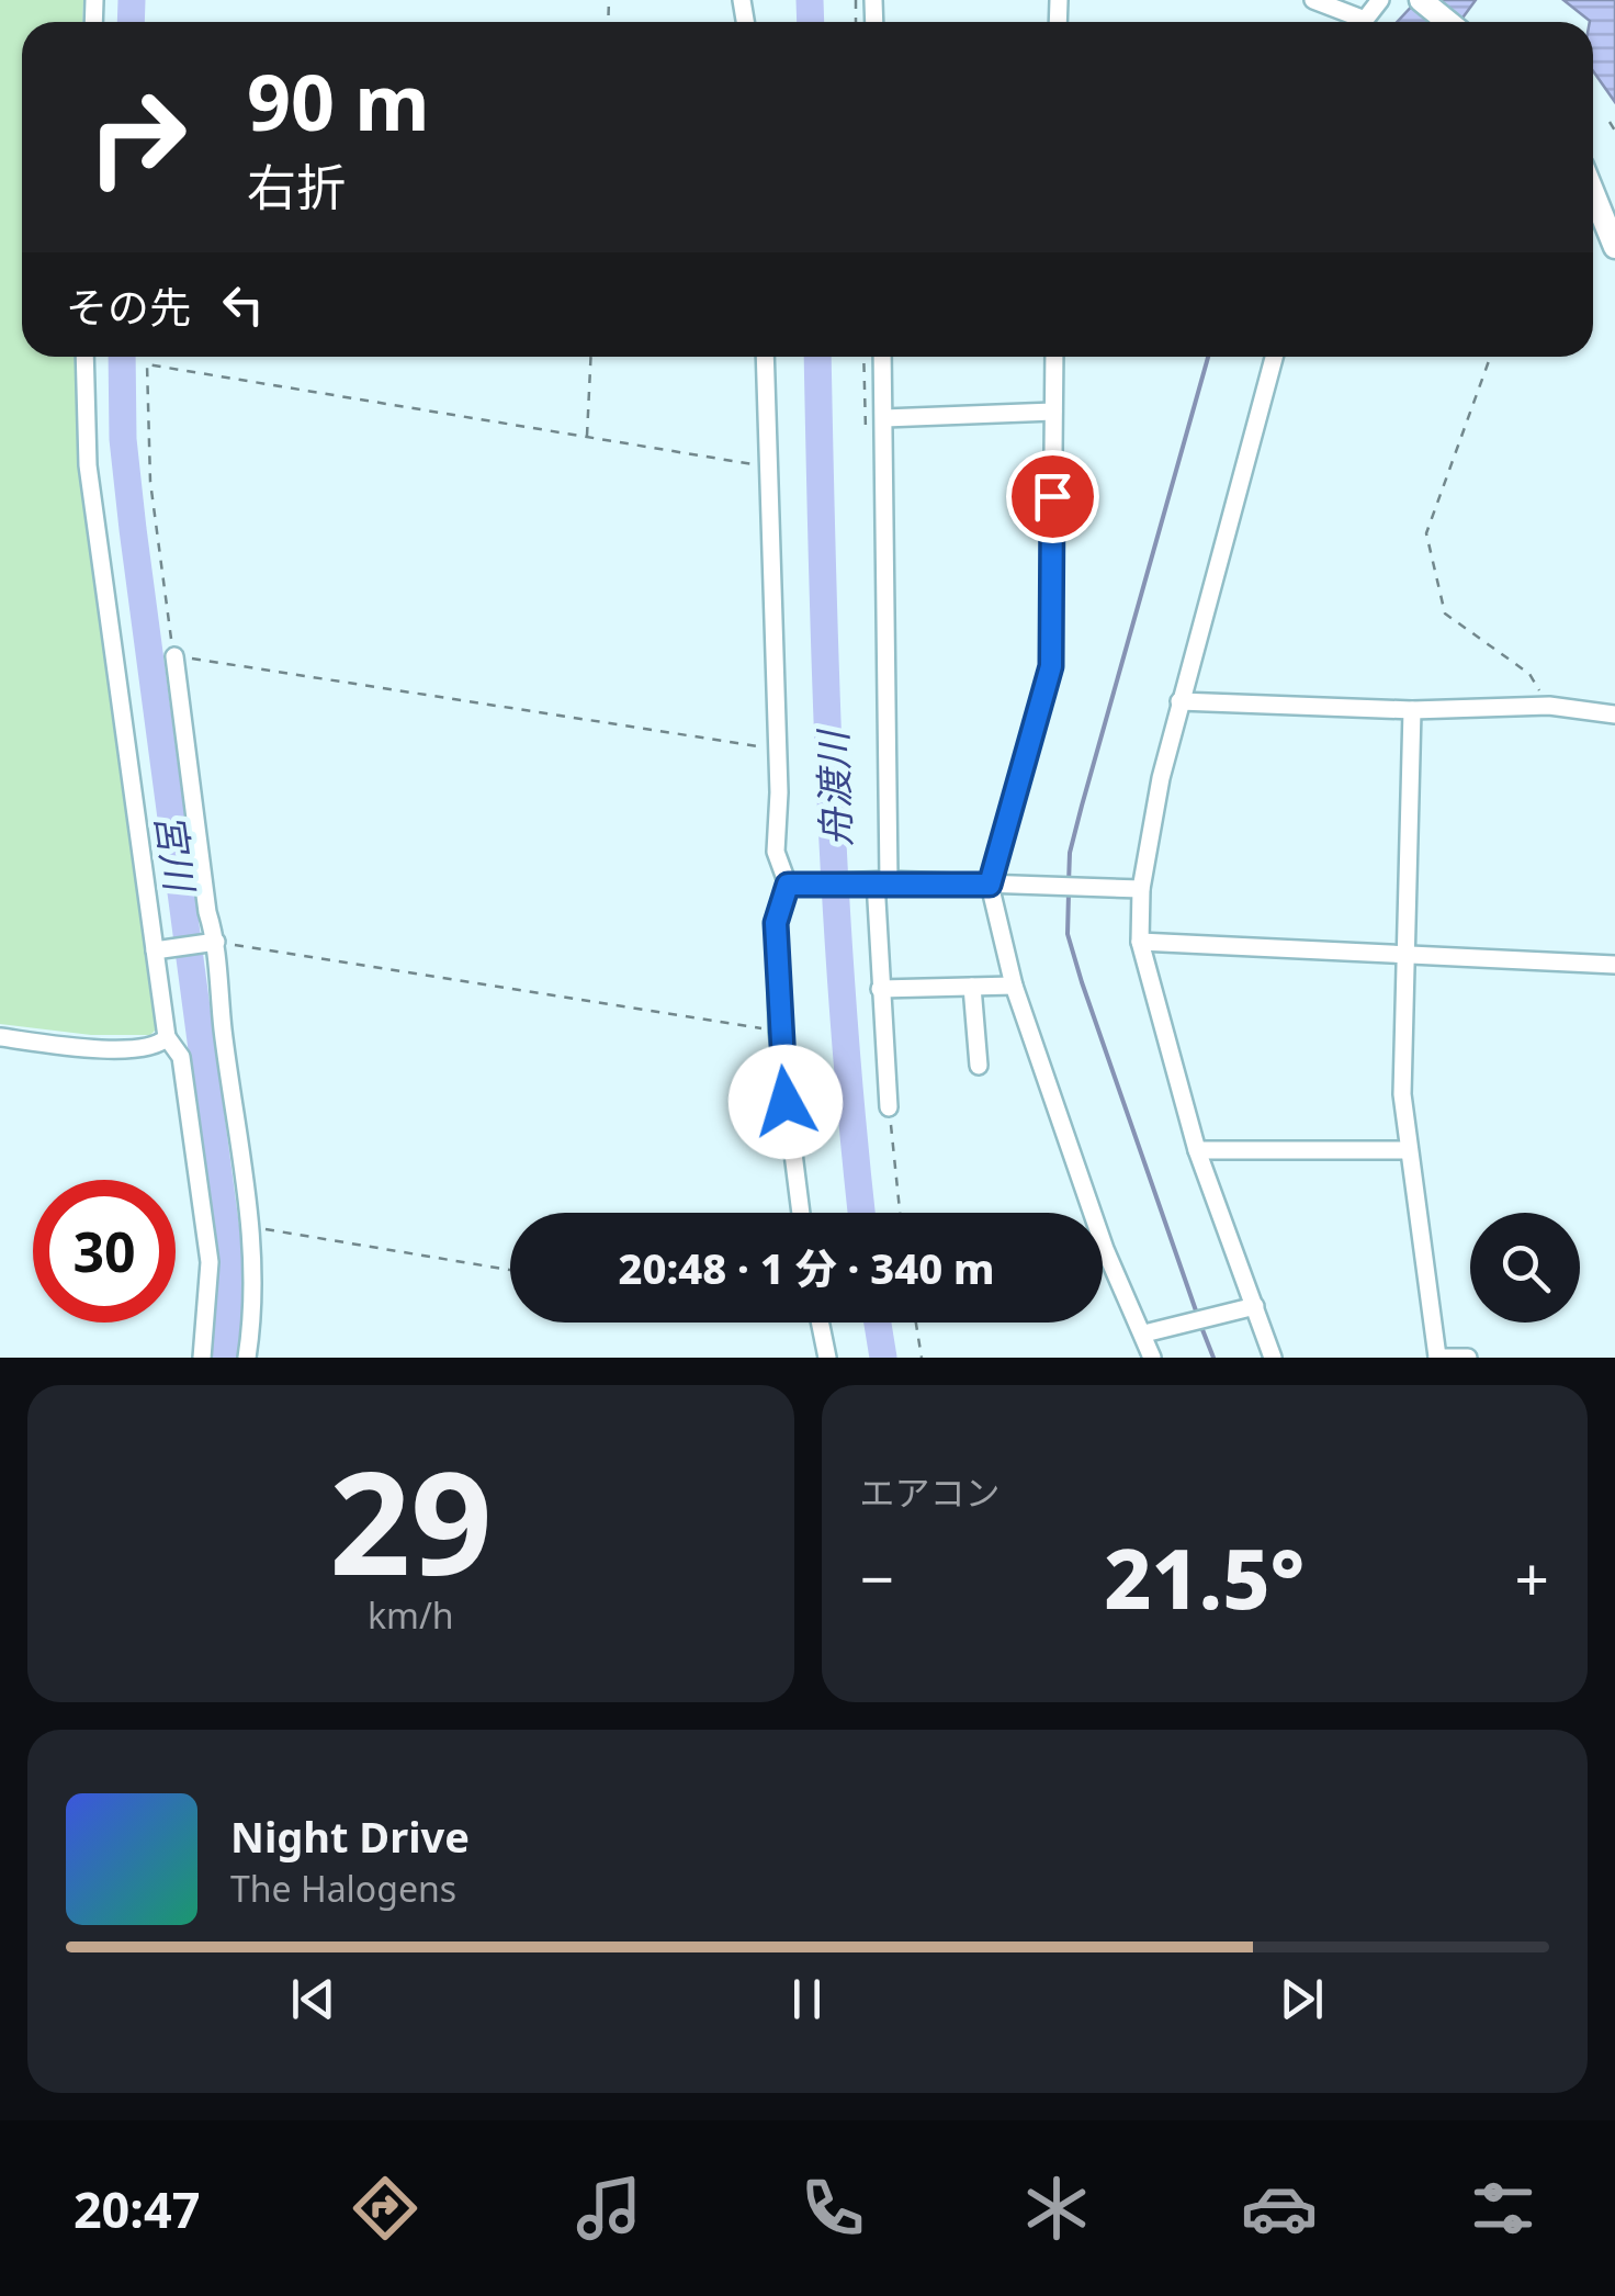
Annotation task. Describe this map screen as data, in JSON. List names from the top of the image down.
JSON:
{
  "water": ["舟渡川", "宮川"],
  "page": {
    "turn": ["90 m", "右折"],
    "then": "その先",
    "limit": "30",
    "trip": "20:48 · 1 分 · 340 m",
    "tile": [
      ["29", "km/h"],
      "エアコン"
    ],
    "heat": ["−", "21.5°", "+"],
    "song": ["Night Drive", "The Halogens"],
    "tabs": "20:47"
  }
}
